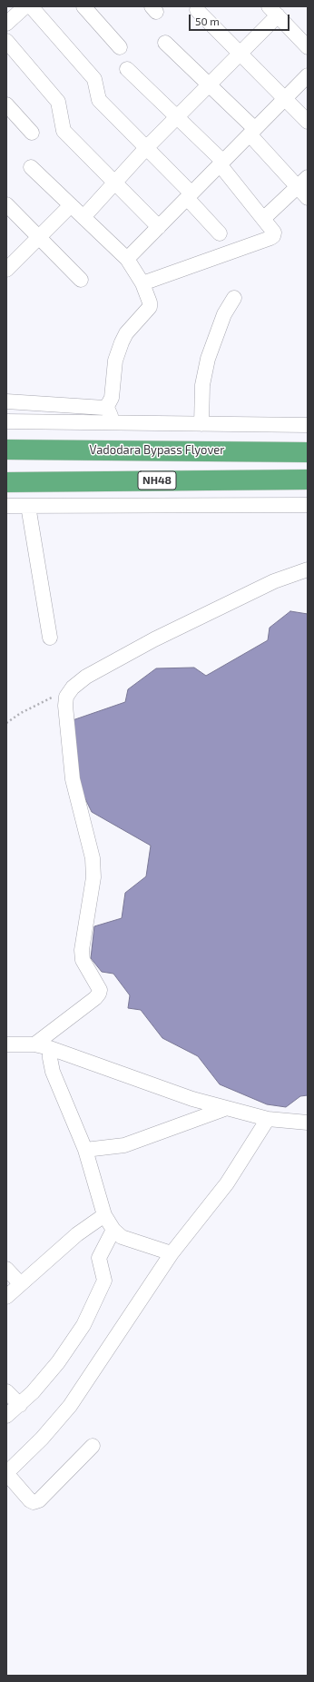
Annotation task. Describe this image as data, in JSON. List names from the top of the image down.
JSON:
{
  "streets": {
    "highway": ["Vadodara Bypass Flyover", "NH48"]
  },
  "scale_bar": "50 m"
}
